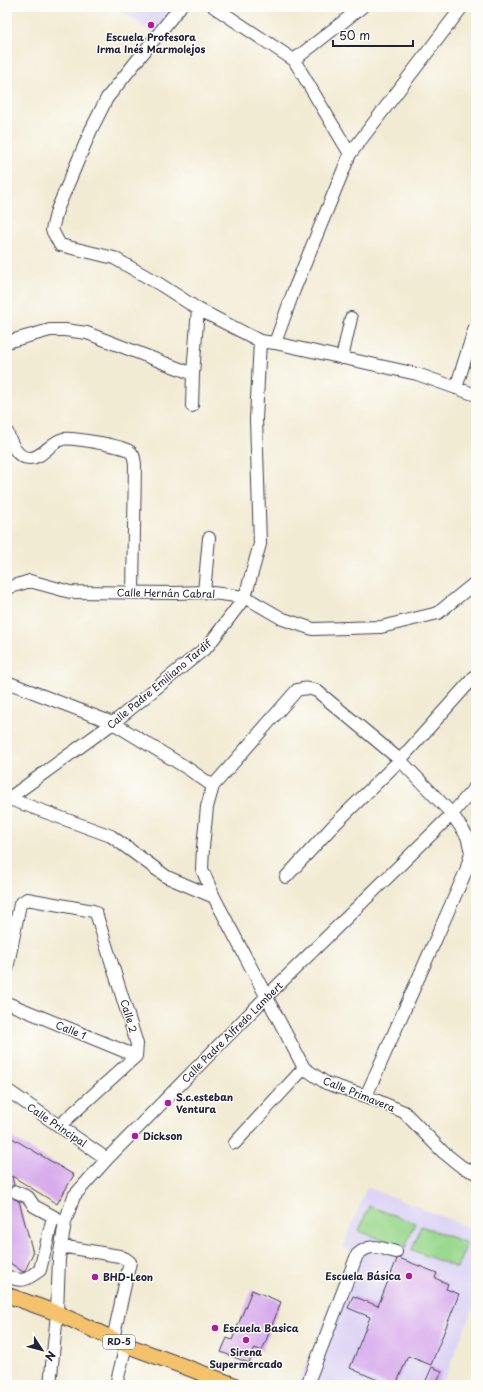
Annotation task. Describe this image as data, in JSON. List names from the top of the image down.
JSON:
{
  "streets": {
    "main road": ["RD-5"],
    "street": [
      "Calle Hernán Cabral",
      "Calle Padre Emiliano Tardif",
      "Calle 2",
      "Calle 1",
      "Calle Padre Alfredo Lambert",
      "Calle Primavera",
      "Calle Principal"
    ]
  },
  "crossings": [
    ["Calle Hernán Cabral", "Calle Padre Emiliano Tardif"],
    ["Calle 2", "Calle 1"],
    ["Calle Padre Alfredo Lambert", "Calle Primavera"],
    ["Calle Padre Alfredo Lambert", "Calle Principal"],
    ["Calle Padre Alfredo Lambert", "RD-5"]
  ],
  "places": [
    "Escuela Profesora Irma Inés Marmolejos",
    "S.c.esteban Ventura",
    "Dickson",
    "Escuela Básica",
    "BHD-Leon",
    "Escuela Basica",
    "Sirena Supermercado"
  ],
  "scale_bar": "50 m",
  "north": "bottom right"
}
